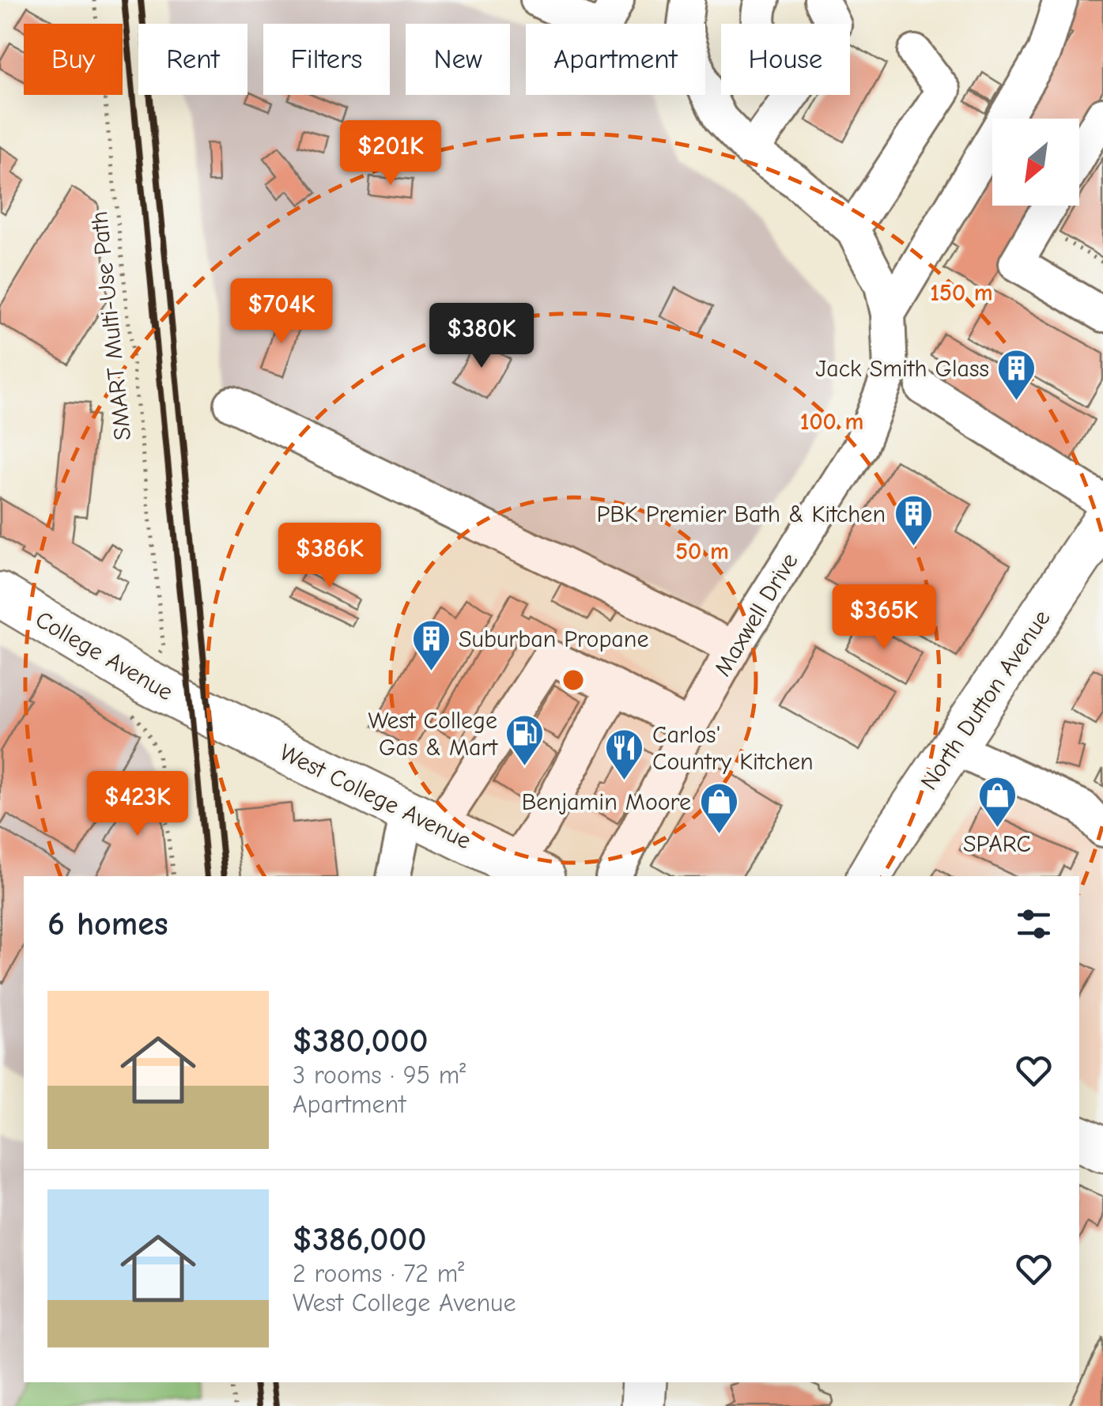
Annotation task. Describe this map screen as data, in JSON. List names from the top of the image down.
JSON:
{
  "streets": {
    "main road": ["College Avenue", "North Dutton Avenue", "West College Avenue"],
    "street": ["Maxwell Drive"],
    "path": ["SMART Multi-Use Path"]
  },
  "crossings": [
    ["College Avenue", "West College Avenue"]
  ],
  "places": {
    "building": ["Jack Smith Glass", "PBK Premier Bath & Kitchen", "Suburban Propane"],
    "fuel station": ["West College Gas & Mart"],
    "restaurant": ["Carlos' Country Kitchen"],
    "shop": ["SPARC", "Benjamin Moore"]
  },
  "north": "bottom left",
  "page": {
    "chip": [
      "Buy",
      "Rent",
      "Filters",
      "New",
      "Apartment",
      "House"
    ],
    "price": [
      "$201K",
      "$704K",
      "$380K",
      "$386K",
      "$365K",
      "$423K"
    ],
    "heading": "6 homes",
    "list": [
      {
        "name": "$380,000",
        "note": "3 rooms · 95 m² · Apartment"
      },
      {
        "name": "$386,000",
        "note": "2 rooms · 72 m² · West College Avenue"
      }
    ]
  },
  "rings": ["150 m", "100 m", "50 m"]
}
